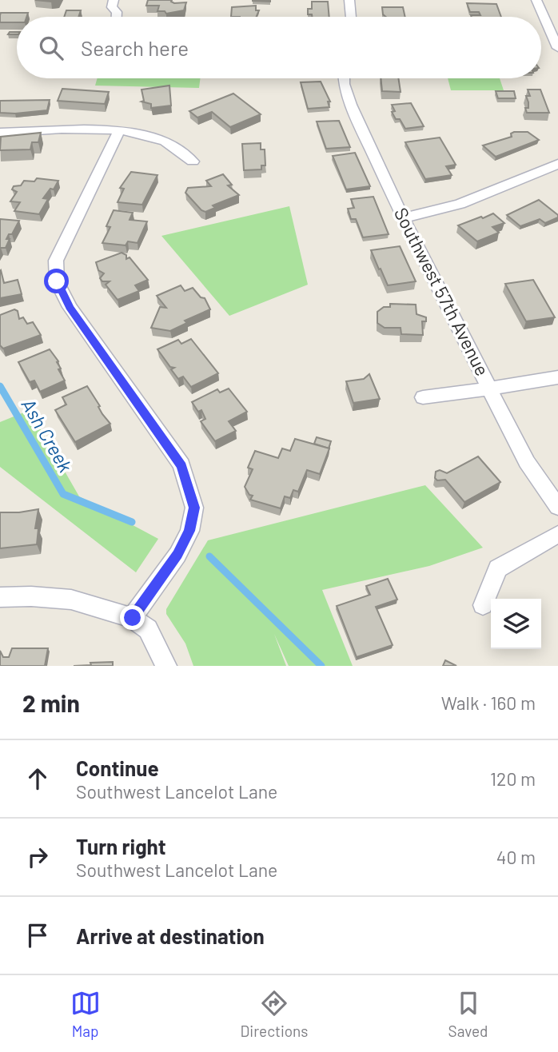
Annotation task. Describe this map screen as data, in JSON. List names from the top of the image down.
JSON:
{
  "streets": {
    "street": ["Southwest 57th Avenue"]
  },
  "water": ["Ash Creek"],
  "page": {
    "search": "Search here",
    "heading": ["2 min", "Walk · 160 m"],
    "list": [
      ["Continue", "Southwest Lancelot Lane", "120 m"],
      ["Turn right", "Southwest Lancelot Lane", "40 m"],
      "Arrive at destination"
    ],
    "nav": ["Map", "Directions", "Saved"]
  }
}
